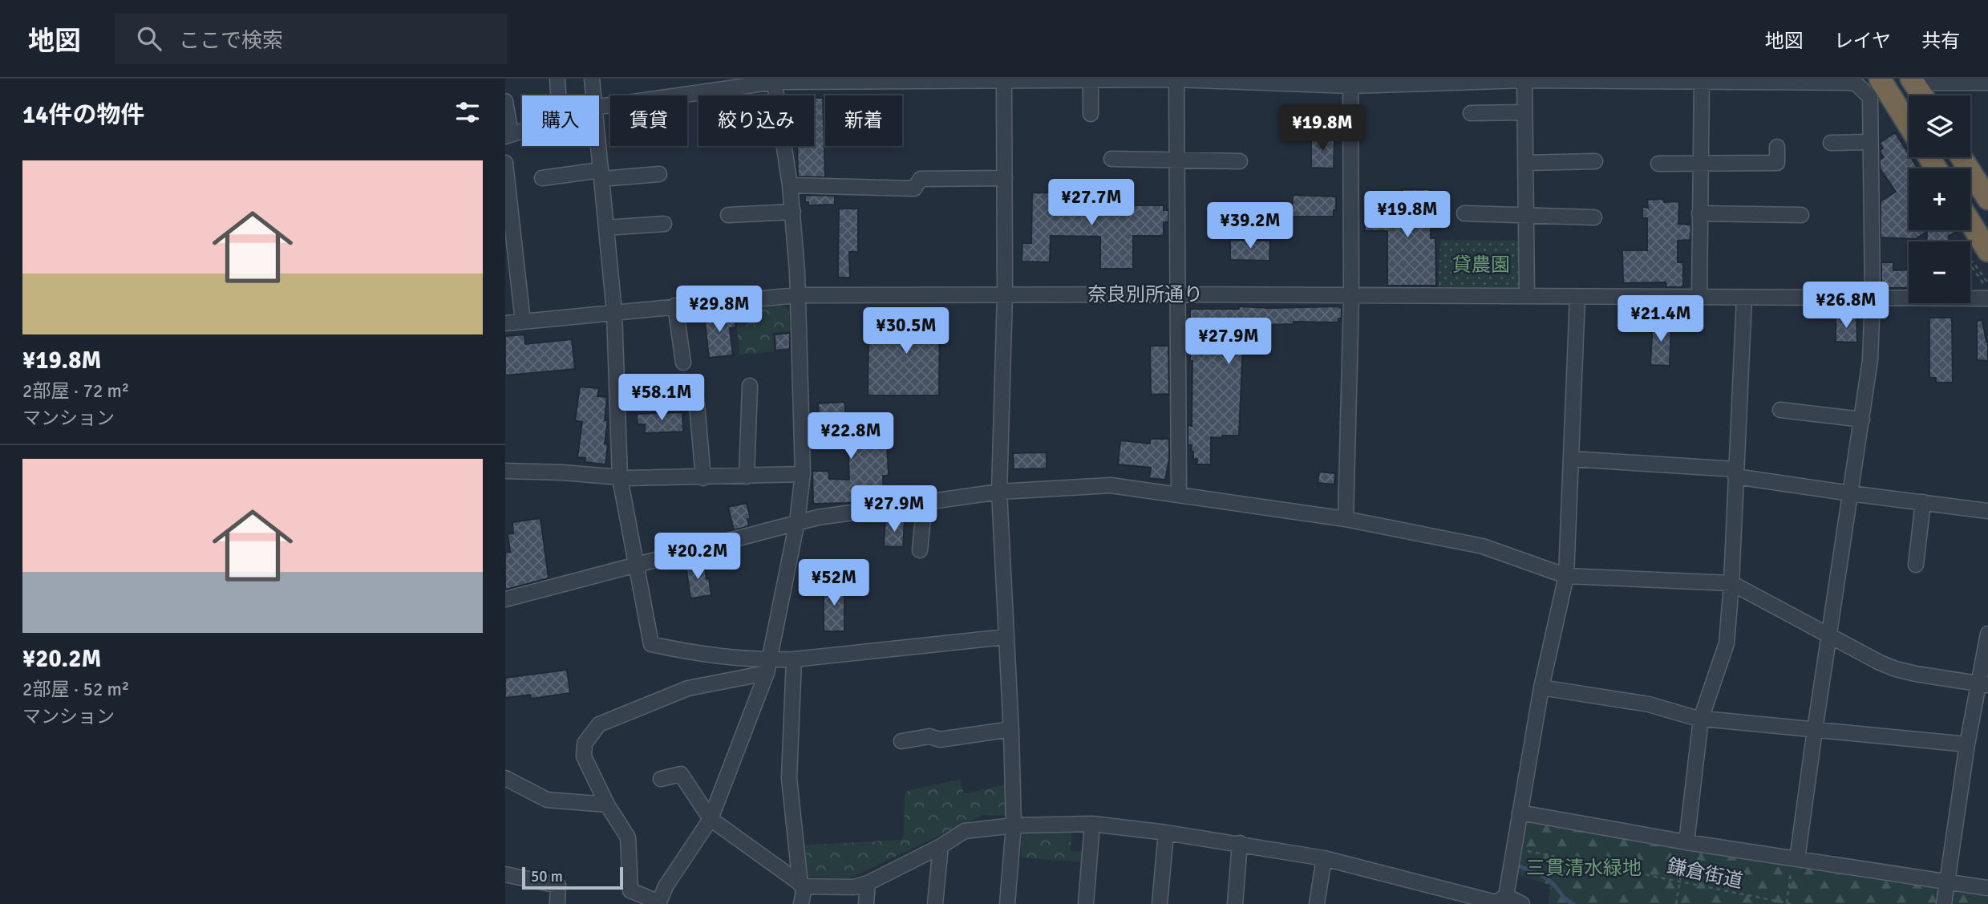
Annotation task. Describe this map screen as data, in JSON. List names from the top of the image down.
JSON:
{
  "streets": {
    "street": ["奈良別所通り"],
    "path": ["鎌倉街道"]
  },
  "parks": ["貸農園", "三貫清水緑地"],
  "scale_bar": "50 m",
  "page": {
    "header": "地図",
    "search": "ここで検索",
    "nav": ["地図", "レイヤ", "共有"],
    "heading": "14件の物件",
    "map_buttons": ["+", "−"],
    "chip": [
      "購入",
      "賃貸",
      "絞り込み",
      "新着"
    ],
    "price": [
      "¥19.8M",
      "¥27.7M",
      "¥19.8M",
      "¥39.2M",
      "¥26.8M",
      "¥29.8M",
      "¥21.4M",
      "¥30.5M",
      "¥27.9M",
      "¥58.1M",
      "¥22.8M",
      "¥27.9M",
      "¥20.2M",
      "¥52M"
    ],
    "list": [
      {
        "name": "¥19.8M",
        "note": "2部屋 · 72 m² · マンション"
      },
      {
        "name": "¥20.2M",
        "note": "2部屋 · 52 m² · マンション"
      }
    ],
    "scale": "50 m"
  }
}
